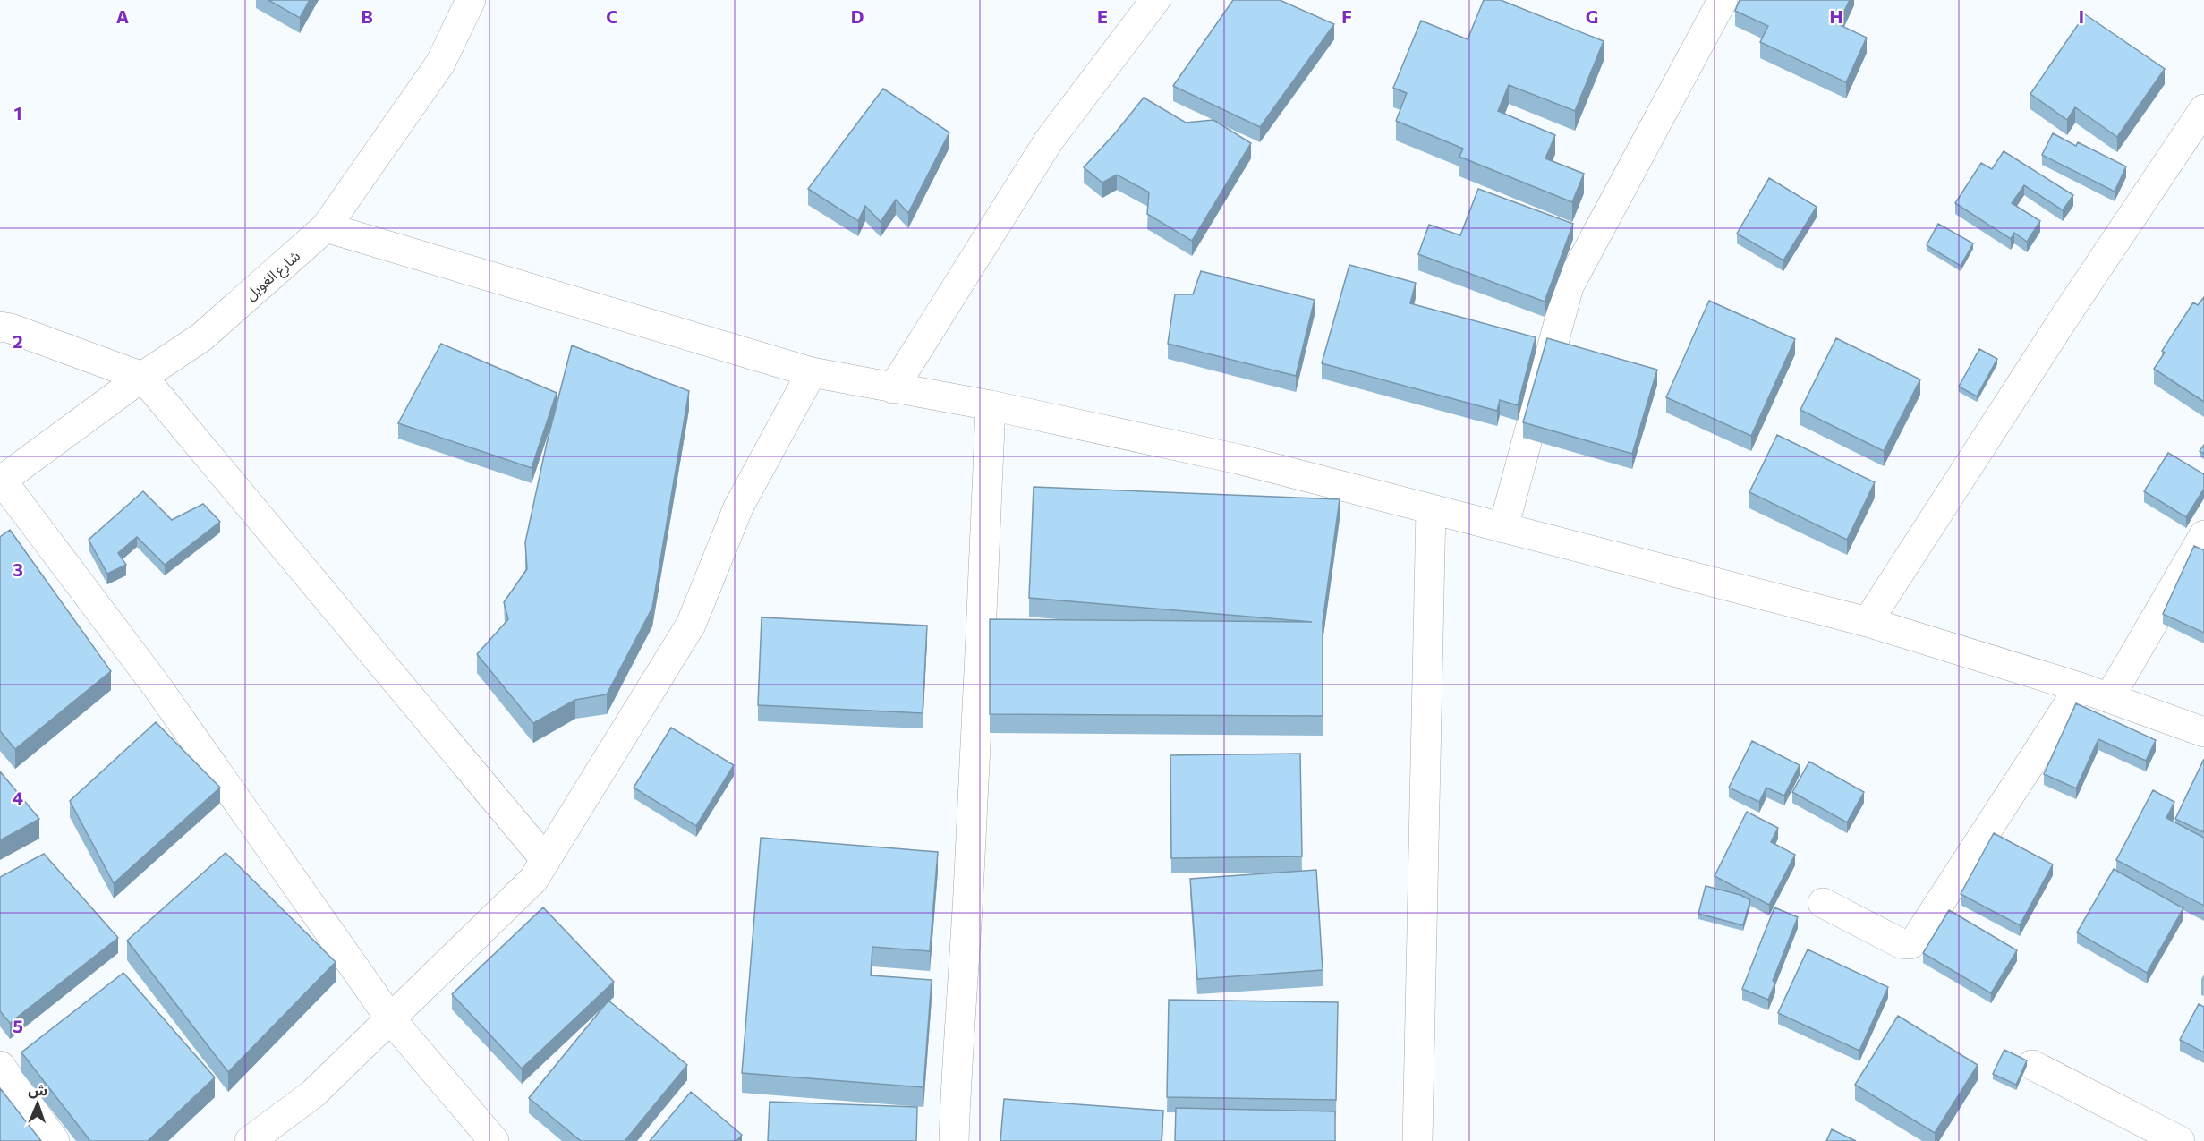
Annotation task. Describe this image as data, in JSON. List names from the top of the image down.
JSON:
{
  "streets": {
    "street": ["شارع الغويل"]
  },
  "north": "top",
  "grid": {
    "columns": [
      "A",
      "B",
      "C",
      "D",
      "E",
      "F",
      "G",
      "H",
      "I"
    ],
    "rows": [
      "1",
      "2",
      "3",
      "4",
      "5"
    ]
  }
}
